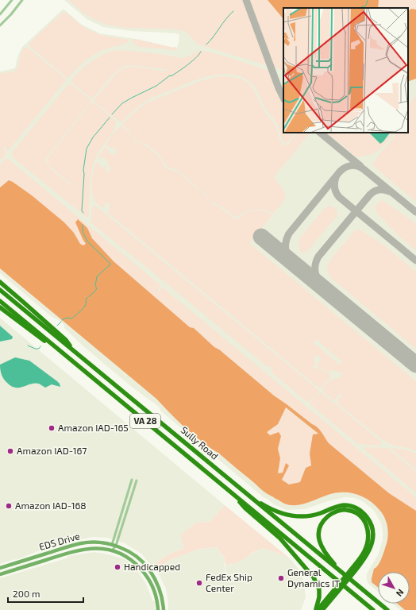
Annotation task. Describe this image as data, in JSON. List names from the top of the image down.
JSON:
{
  "streets": {
    "highway": ["VA 28", "Sully Road"],
    "street": ["EDS Drive"]
  },
  "places": [
    "Amazon IAD-165",
    "Amazon IAD-167",
    "Amazon IAD-168",
    "Handicapped",
    "General Dynamics IT",
    "FedEx Ship Center"
  ],
  "scale_bar": "200 m",
  "north": "bottom right"
}
